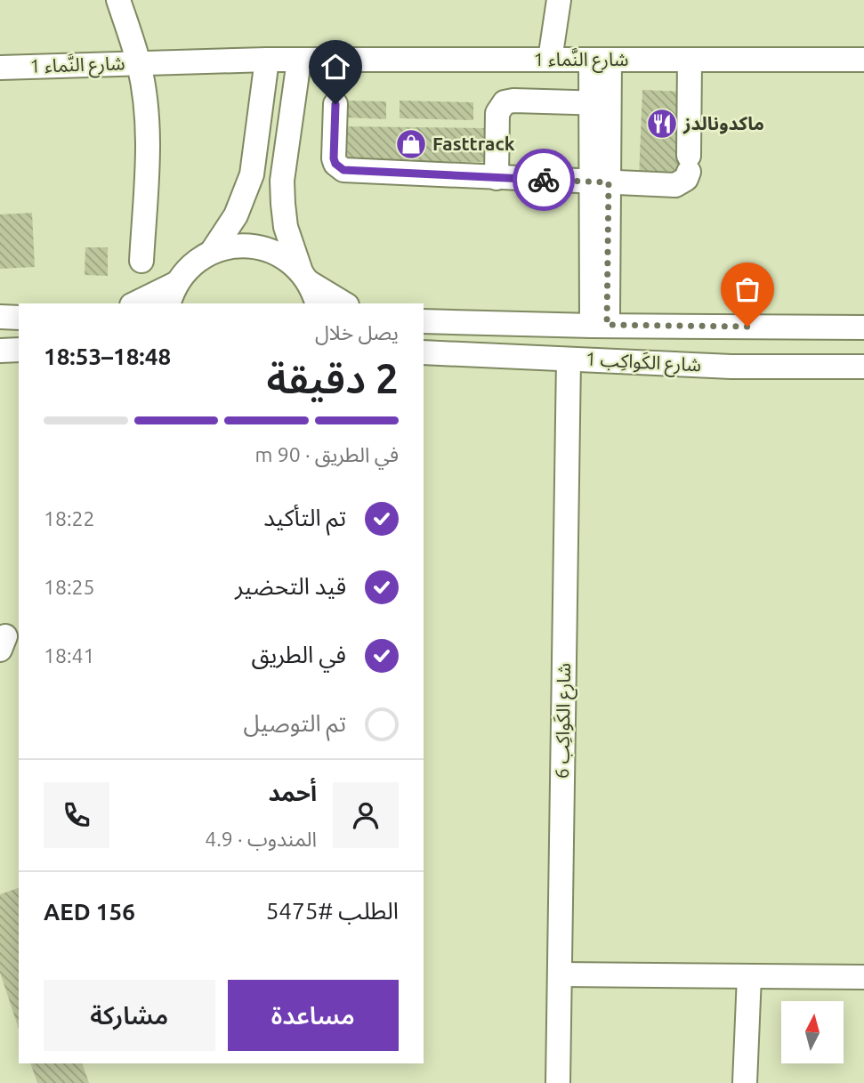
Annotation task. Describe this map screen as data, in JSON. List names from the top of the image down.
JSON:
{
  "streets": {
    "street": ["شارع النَّماء 1", "شارع الكَواكِب 1", "شارع الكَواكِب 6"]
  },
  "crossings": [
    ["شارع الكَواكِب 1", "شارع الكَواكِب 6"]
  ],
  "places": {
    "restaurant": ["ماكدونالدز"],
    "shop": ["Fasttrack"]
  },
  "north": "top",
  "page": {
    "heading": ["2 دقيقة", "يصل خلال", "18:48–18:53"],
    "panel": [
      "أحمد",
      "المندوب · 4.9",
      "الطلب #5475",
      "AED 156"
    ],
    "bar": "في الطريق · 90 m",
    "list": [
      ["تم التأكيد", "18:22"],
      ["قيد التحضير", "18:25"],
      ["في الطريق", "18:41"],
      "تم التوصيل"
    ],
    "buttons": ["مساعدة", "مشاركة"]
  }
}
